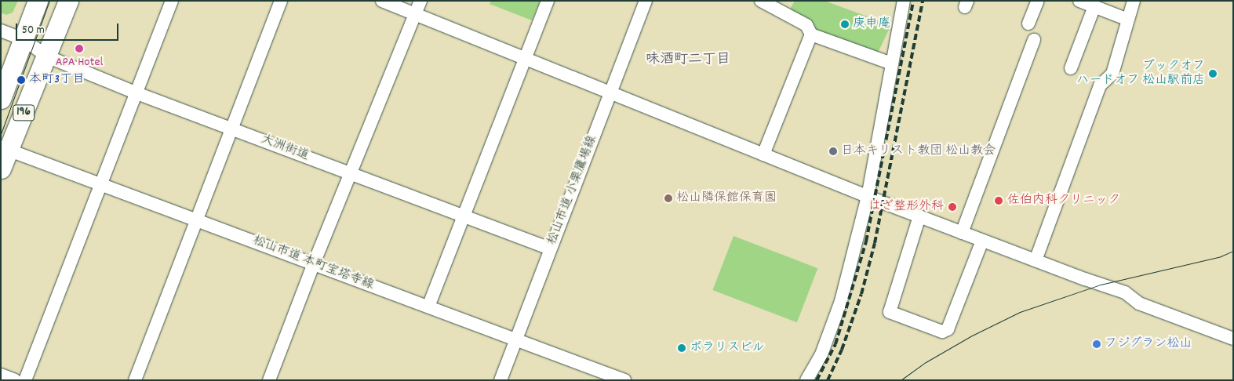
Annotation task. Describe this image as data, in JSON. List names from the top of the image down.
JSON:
{
  "streets": {
    "highway": ["196"],
    "street": ["大洲街道", "松山市道 小栗鷹場線", "松山市道 本町宝塔寺線"]
  },
  "crossings": [
    ["196", "大洲街道"],
    ["196", "松山市道 本町宝塔寺線"],
    ["大洲街道", "松山市道 小栗鷹場線"],
    ["松山市道 小栗鷹場線", "松山市道 本町宝塔寺線"]
  ],
  "districts": ["味酒町二丁目"],
  "places": [
    "庚申庵",
    "APA Hotel",
    "ブックオフ ハードオフ 松山駅前店",
    "本町3丁目",
    "日本キリスト教団 松山教会",
    "松山隣保館保育園",
    "佐伯内科クリニック",
    "はざ整形外科",
    "フジグラン松山",
    "ポラリスビル"
  ],
  "scale_bar": "50 m"
}
